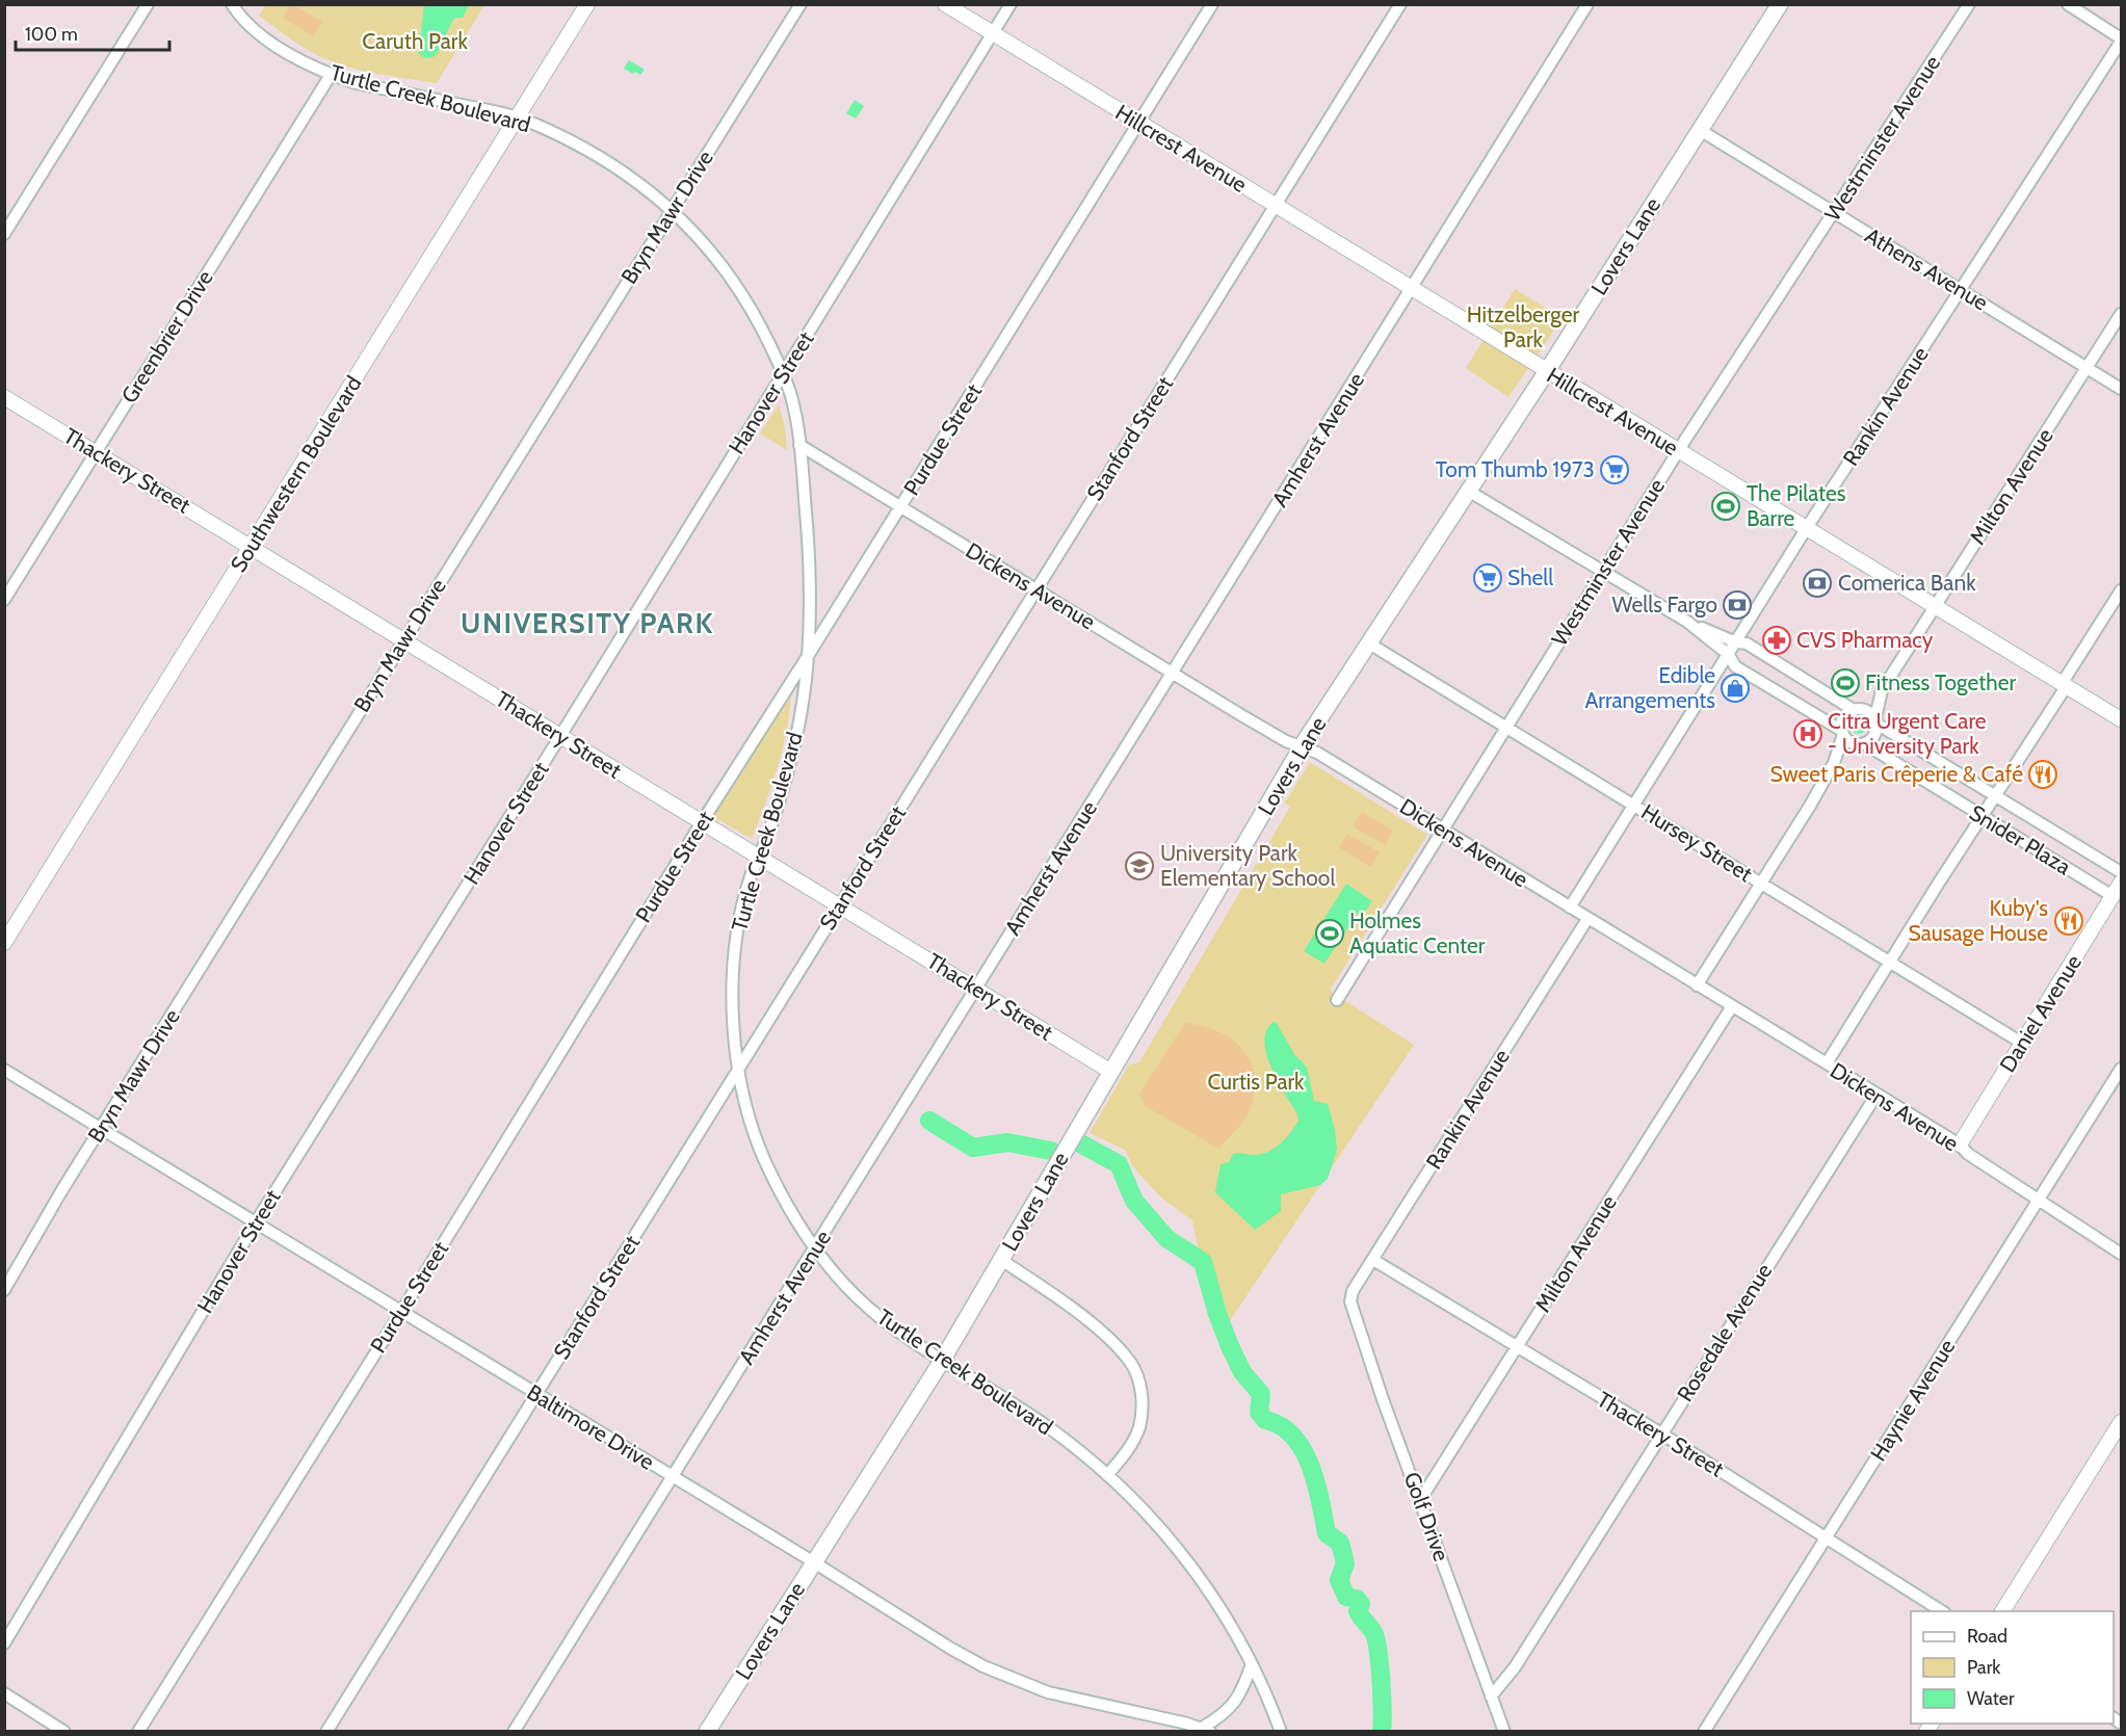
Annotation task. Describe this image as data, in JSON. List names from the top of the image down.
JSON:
{
  "streets": {
    "main road": ["Lovers Lane"],
    "street": [
      "Turtle Creek Boulevard",
      "Westminster Avenue",
      "Hillcrest Avenue",
      "Bryn Mawr Drive",
      "Athens Avenue",
      "Greenbrier Drive",
      "Hanover Street",
      "Rankin Avenue",
      "Stanford Street",
      "Purdue Street",
      "Amherst Avenue",
      "Thackery Street",
      "Southwestern Boulevard",
      "Milton Avenue",
      "Dickens Avenue",
      "Snider Plaza",
      "Hursey Street",
      "Daniel Avenue",
      "Rosedale Avenue",
      "Haynie Avenue",
      "Baltimore Drive",
      "Golf Drive"
    ]
  },
  "crossings": [
    ["Turtle Creek Boulevard", "Bryn Mawr Drive"],
    ["Turtle Creek Boulevard", "Lovers Lane"],
    ["Turtle Creek Boulevard", "Greenbrier Drive"],
    ["Turtle Creek Boulevard", "Hanover Street"],
    ["Turtle Creek Boulevard", "Stanford Street"],
    ["Turtle Creek Boulevard", "Purdue Street"],
    ["Turtle Creek Boulevard", "Amherst Avenue"],
    ["Turtle Creek Boulevard", "Thackery Street"],
    ["Turtle Creek Boulevard", "Southwestern Boulevard"],
    ["Turtle Creek Boulevard", "Dickens Avenue"],
    ["Turtle Creek Boulevard", "Baltimore Drive"],
    ["Westminster Avenue", "Hillcrest Avenue"],
    ["Westminster Avenue", "Athens Avenue"],
    ["Westminster Avenue", "Dickens Avenue"],
    ["Westminster Avenue", "Hursey Street"],
    ["Hillcrest Avenue", "Lovers Lane"],
    ["Hillcrest Avenue", "Hanover Street"],
    ["Hillcrest Avenue", "Rankin Avenue"],
    ["Hillcrest Avenue", "Stanford Street"],
    ["Hillcrest Avenue", "Purdue Street"],
    ["Hillcrest Avenue", "Amherst Avenue"],
    ["Hillcrest Avenue", "Milton Avenue"],
    ["Bryn Mawr Drive", "Thackery Street"],
    ["Bryn Mawr Drive", "Baltimore Drive"],
    ["Lovers Lane", "Athens Avenue"],
    ["Lovers Lane", "Thackery Street"],
    ["Lovers Lane", "Dickens Avenue"],
    ["Lovers Lane", "Hursey Street"],
    ["Lovers Lane", "Baltimore Drive"],
    ["Athens Avenue", "Rankin Avenue"],
    ["Athens Avenue", "Milton Avenue"],
    ["Greenbrier Drive", "Thackery Street"],
    ["Hanover Street", "Thackery Street"],
    ["Hanover Street", "Baltimore Drive"],
    ["Rankin Avenue", "Thackery Street"],
    ["Rankin Avenue", "Dickens Avenue"],
    ["Rankin Avenue", "Hursey Street"],
    ["Rankin Avenue", "Golf Drive"],
    ["Stanford Street", "Thackery Street"],
    ["Stanford Street", "Dickens Avenue"],
    ["Stanford Street", "Baltimore Drive"],
    ["Purdue Street", "Thackery Street"],
    ["Purdue Street", "Dickens Avenue"],
    ["Purdue Street", "Baltimore Drive"],
    ["Amherst Avenue", "Thackery Street"],
    ["Amherst Avenue", "Dickens Avenue"],
    ["Amherst Avenue", "Baltimore Drive"],
    ["Thackery Street", "Southwestern Boulevard"],
    ["Thackery Street", "Milton Avenue"],
    ["Thackery Street", "Rosedale Avenue"],
    ["Thackery Street", "Haynie Avenue"],
    ["Milton Avenue", "Dickens Avenue"],
    ["Milton Avenue", "Snider Plaza"],
    ["Milton Avenue", "Golf Drive"],
    ["Dickens Avenue", "Daniel Avenue"],
    ["Dickens Avenue", "Rosedale Avenue"],
    ["Dickens Avenue", "Haynie Avenue"],
    ["Snider Plaza", "Daniel Avenue"],
    ["Hursey Street", "Daniel Avenue"],
    ["Rosedale Avenue", "Golf Drive"]
  ],
  "districts": ["UNIVERSITY PARK"],
  "parks": ["Caruth Park", "Hitzelberger Park", "Curtis Park"],
  "places": {
    "supermarket": ["Tom Thumb 1973", "Shell"],
    "sports": ["The Pilates Barre", "Fitness Together", "Holmes Aquatic Center"],
    "bank": ["Comerica Bank", "Wells Fargo"],
    "pharmacy": ["CVS Pharmacy"],
    "shop": ["Edible Arrangements"],
    "hospital": ["Citra Urgent Care - University Park"],
    "restaurant": ["Sweet Paris Crêperie & Café", "Kuby's Sausage House"],
    "school or university": ["University Park Elementary School"]
  },
  "legend": ["Road", "Park", "Water"],
  "scale_bar": "100 m"
}
